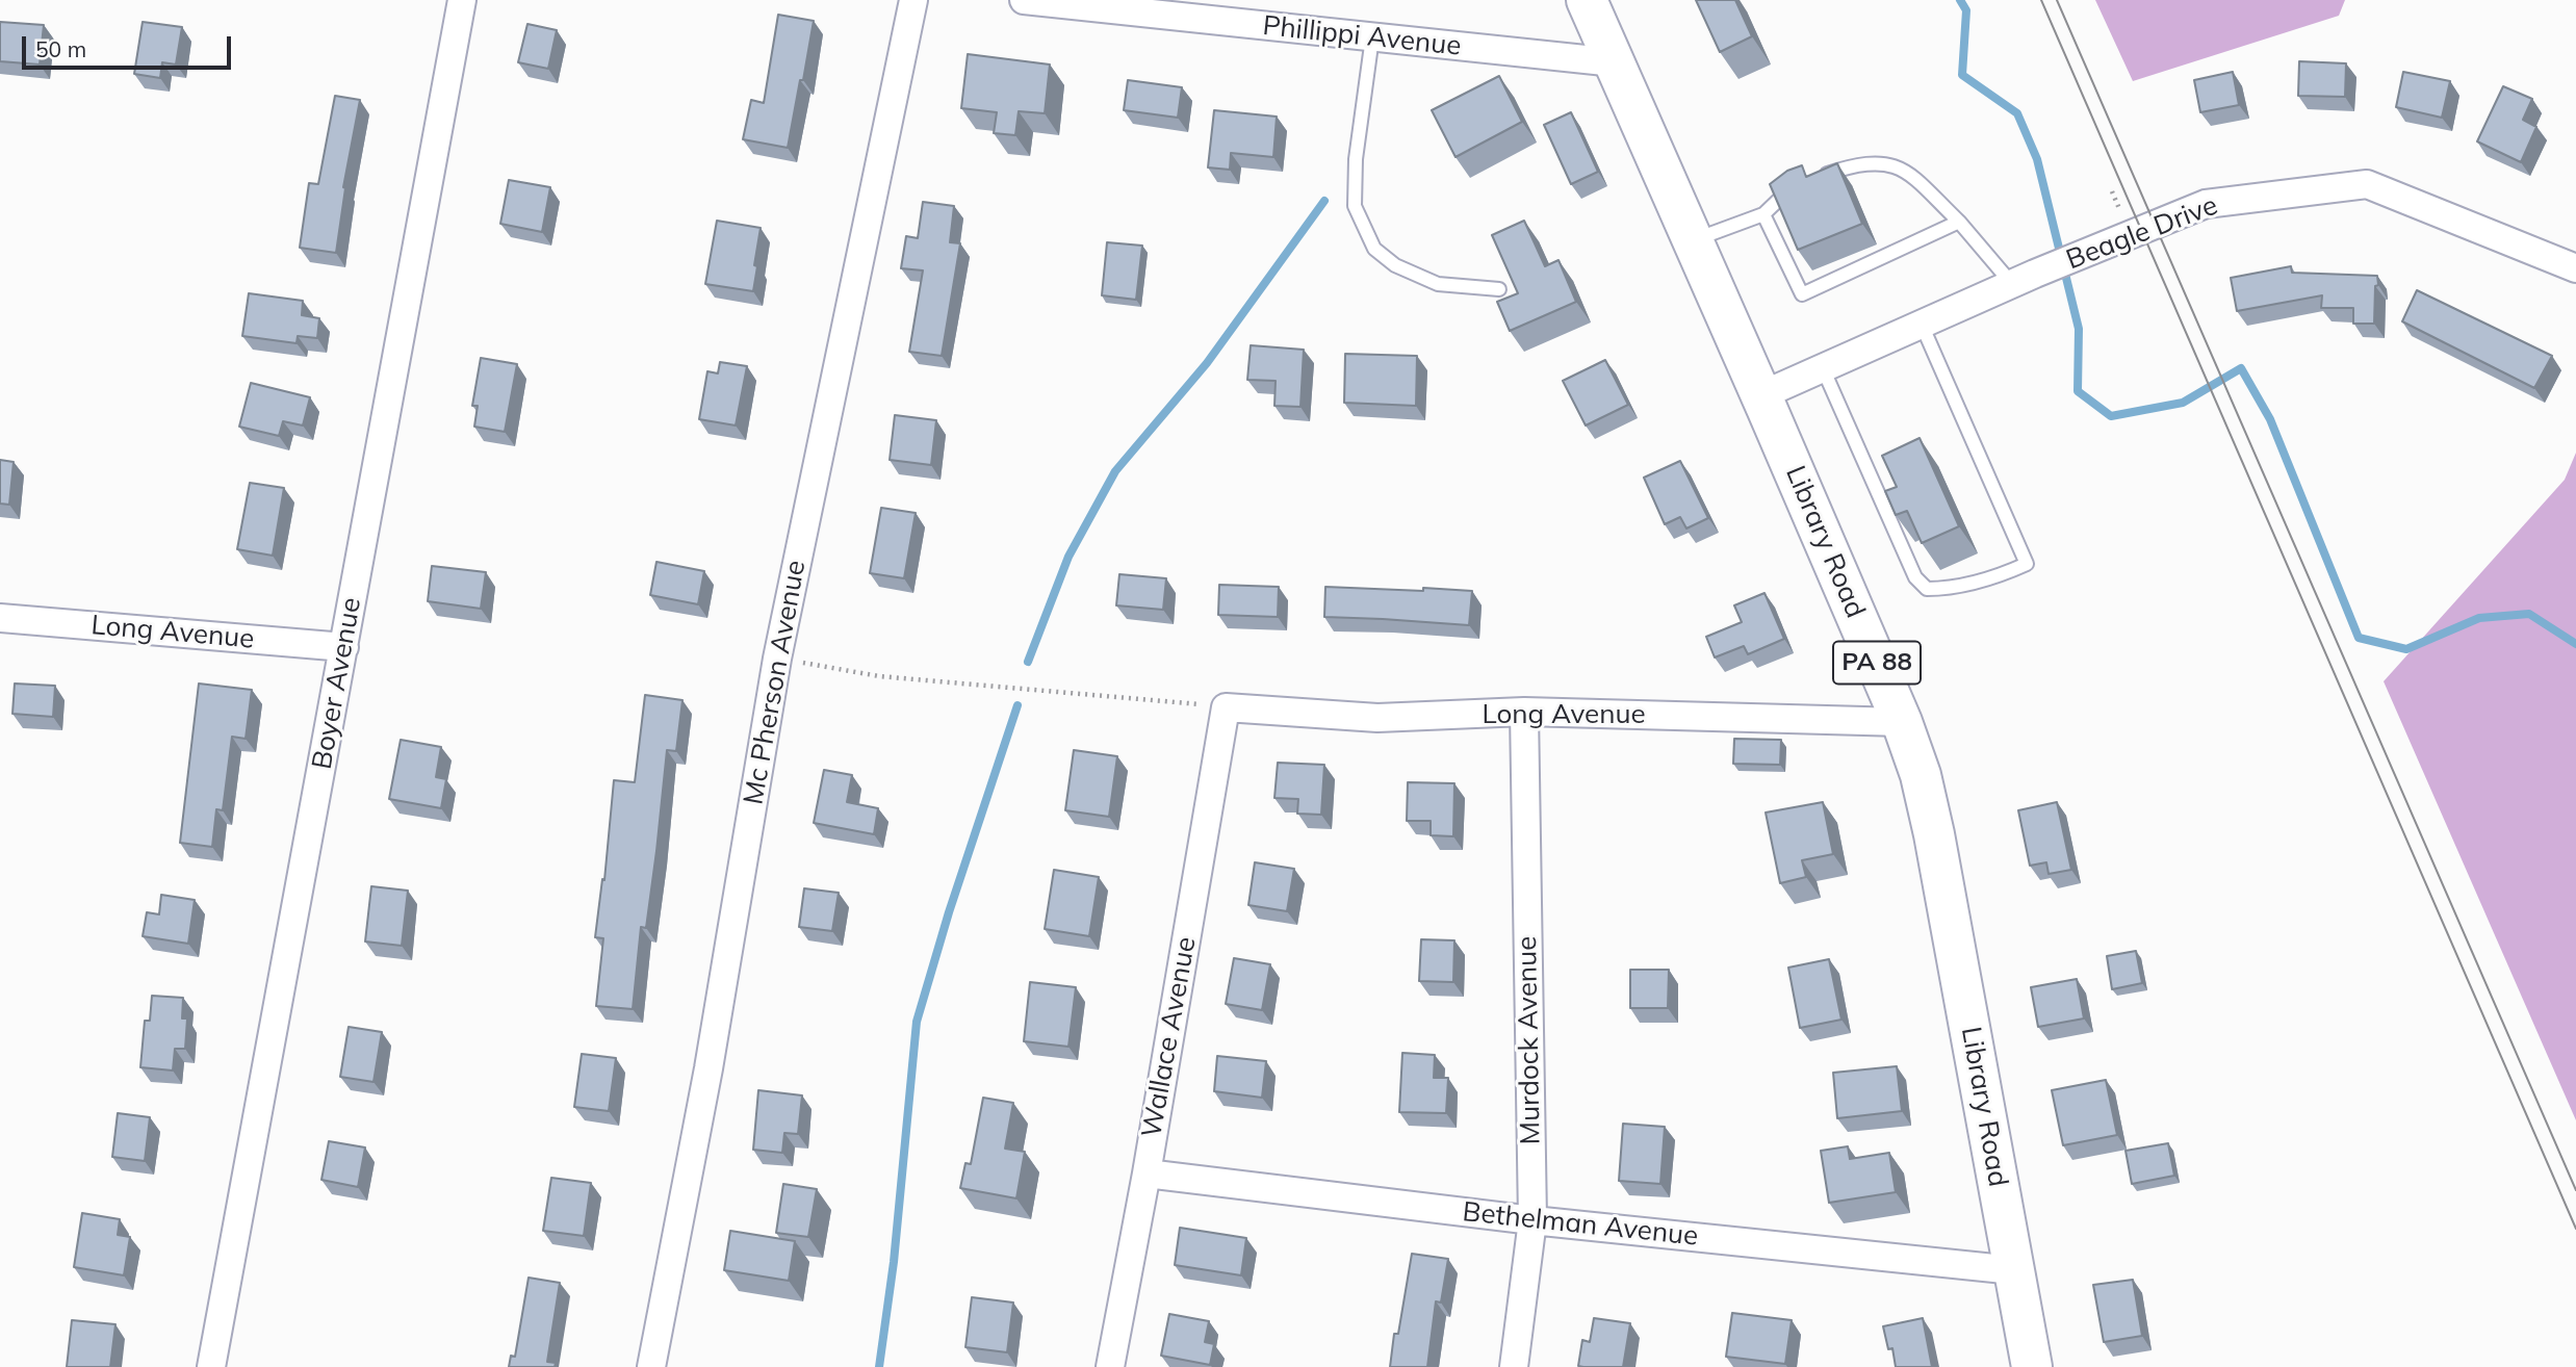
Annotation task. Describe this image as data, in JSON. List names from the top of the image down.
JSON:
{
  "streets": {
    "main road": ["Library Road", "PA 88"],
    "street": [
      "Phillippi Avenue",
      "Beagle Drive",
      "Long Avenue",
      "Mc Pherson Avenue",
      "Boyer Avenue",
      "Wallace Avenue",
      "Murdock Avenue",
      "Bethelman Avenue"
    ]
  },
  "crossings": [
    ["Phillippi Avenue", "Library Road"],
    ["Beagle Drive", "Library Road"],
    ["Library Road", "Long Avenue"],
    ["Library Road", "Bethelman Avenue"],
    ["Long Avenue", "Boyer Avenue"],
    ["Long Avenue", "Wallace Avenue"],
    ["Long Avenue", "Murdock Avenue"],
    ["Wallace Avenue", "Bethelman Avenue"],
    ["Murdock Avenue", "Bethelman Avenue"]
  ],
  "scale_bar": "50 m"
}
